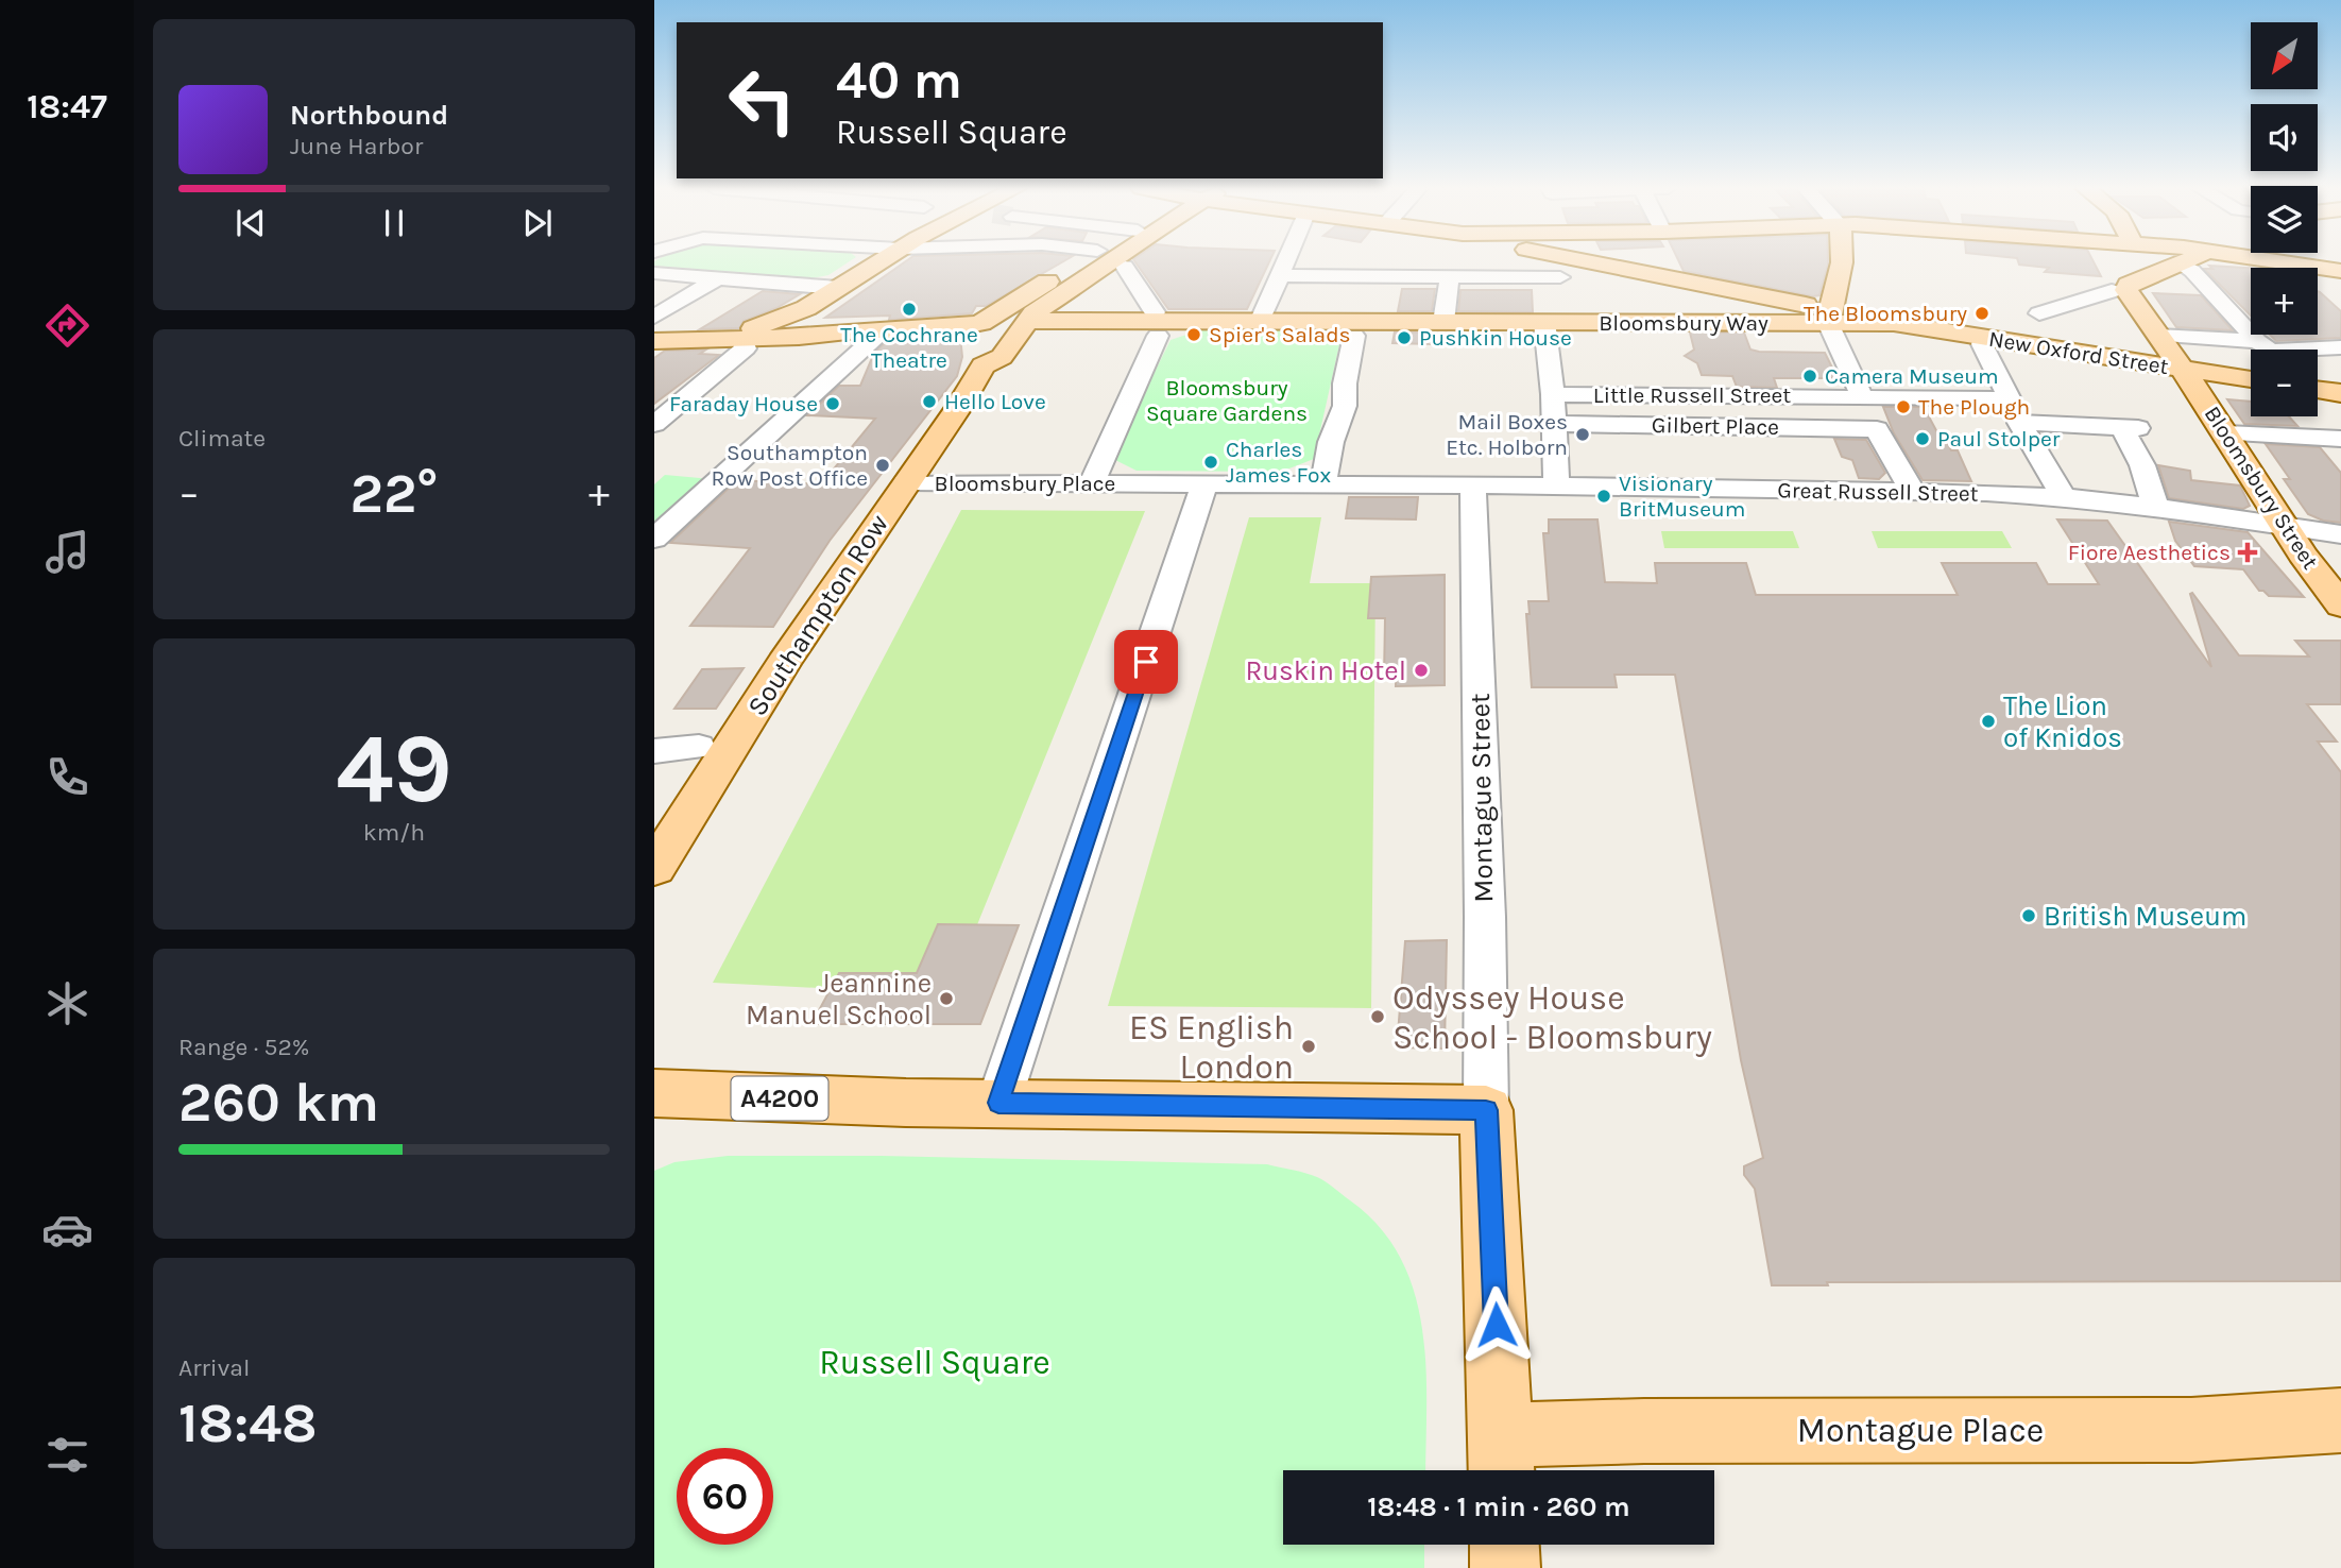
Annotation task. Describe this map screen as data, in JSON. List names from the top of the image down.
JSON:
{
  "streets": {
    "main road": [
      "Bloomsbury Way",
      "New Oxford Street",
      "Bloomsbury Street",
      "Southampton Row",
      "A4200",
      "Montague Place"
    ],
    "street": [
      "Little Russell Street",
      "Gilbert Place",
      "Bloomsbury Place",
      "Great Russell Street",
      "Montague Street"
    ]
  },
  "crossings": [
    ["Bloomsbury Way", "New Oxford Street"],
    ["Bloomsbury Way", "Southampton Row"],
    ["New Oxford Street", "Little Russell Street"],
    ["New Oxford Street", "Bloomsbury Street"],
    ["Gilbert Place", "Great Russell Street"],
    ["Bloomsbury Place", "Great Russell Street"],
    ["Bloomsbury Place", "Southampton Row"],
    ["Bloomsbury Street", "Great Russell Street"],
    ["Great Russell Street", "Montague Street"],
    ["Montague Street", "A4200"]
  ],
  "parks": ["Bloomsbury Square Gardens", "Russell Square"],
  "places": {
    "other": [
      "The Cochrane Theatre",
      "The Bloomsbury",
      "Spier's Salads",
      "Pushkin House",
      "Camera Museum",
      "Hello Love",
      "Faraday House",
      "The Plough",
      "Mail Boxes Etc. Holborn",
      "Paul Stolper",
      "Charles James Fox",
      "Southampton Row Post Office",
      "Visionary BritMuseum",
      "Ruskin Hotel",
      "The Lion of Knidos",
      "British Museum",
      "Jeannine Manuel School",
      "Odyssey House School - Bloomsbury",
      "ES English London"
    ],
    "health": ["Fiore Aesthetics"]
  },
  "north": "bottom left",
  "page": {
    "tabs": "18:47",
    "map_buttons": ["+", "−"],
    "turn": ["40 m", "Russell Square"],
    "song": ["Northbound", "June Harbor"],
    "tile": [
      "Climate",
      ["49", "km/h"],
      ["Range · 52%", "260 km"],
      ["Arrival", "18:48"]
    ],
    "heat": ["−", "22°", "+"],
    "limit": "60",
    "trip": "18:48 · 1 min · 260 m"
  }
}
